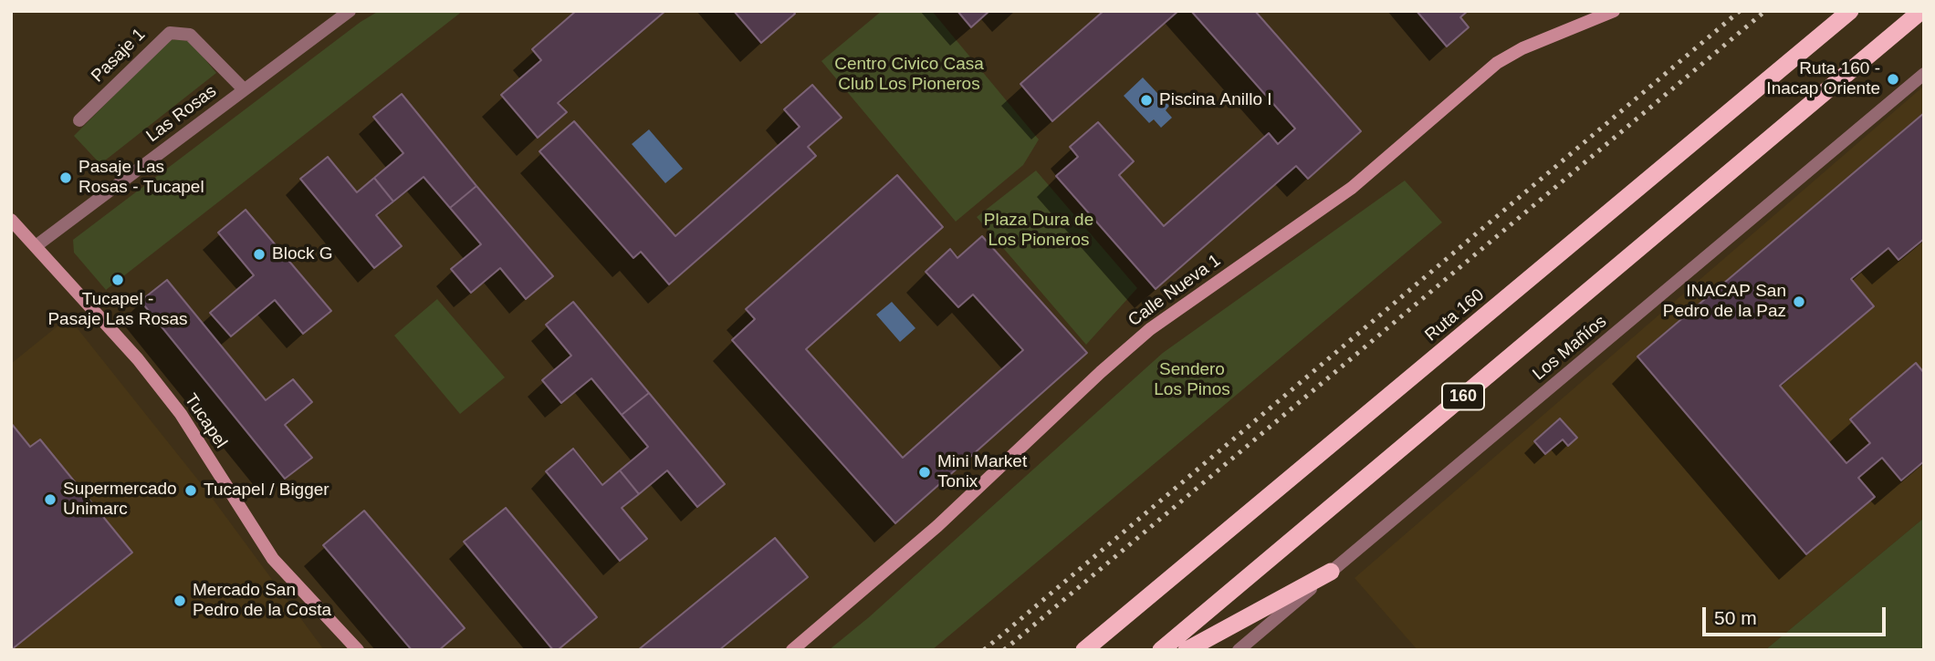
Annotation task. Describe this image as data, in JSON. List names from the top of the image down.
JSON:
{
  "streets": {
    "highway": ["Ruta 160", "160"],
    "main road": ["Calle Nueva 1", "Tucapel"],
    "street": ["Pasaje 1", "Las Rosas", "Los Mañíos"]
  },
  "crossings": [
    ["Pasaje 1", "Las Rosas"],
    ["Las Rosas", "Tucapel"]
  ],
  "parks": ["Centro Civico Casa Club Los Pioneros", "Plaza Dura de Los Pioneros", "Sendero Los Pinos"],
  "places": [
    "Ruta 160 - Inacap Oriente",
    "Piscina Anillo I",
    "Pasaje Las Rosas - Tucapel",
    "Block G",
    "Tucapel - Pasaje Las Rosas",
    "INACAP San Pedro de la Paz",
    "Mini Market Tonix",
    "Tucapel / Bigger",
    "Supermercado Unimarc",
    "Mercado San Pedro de la Costa"
  ],
  "scale_bar": "50 m"
}
